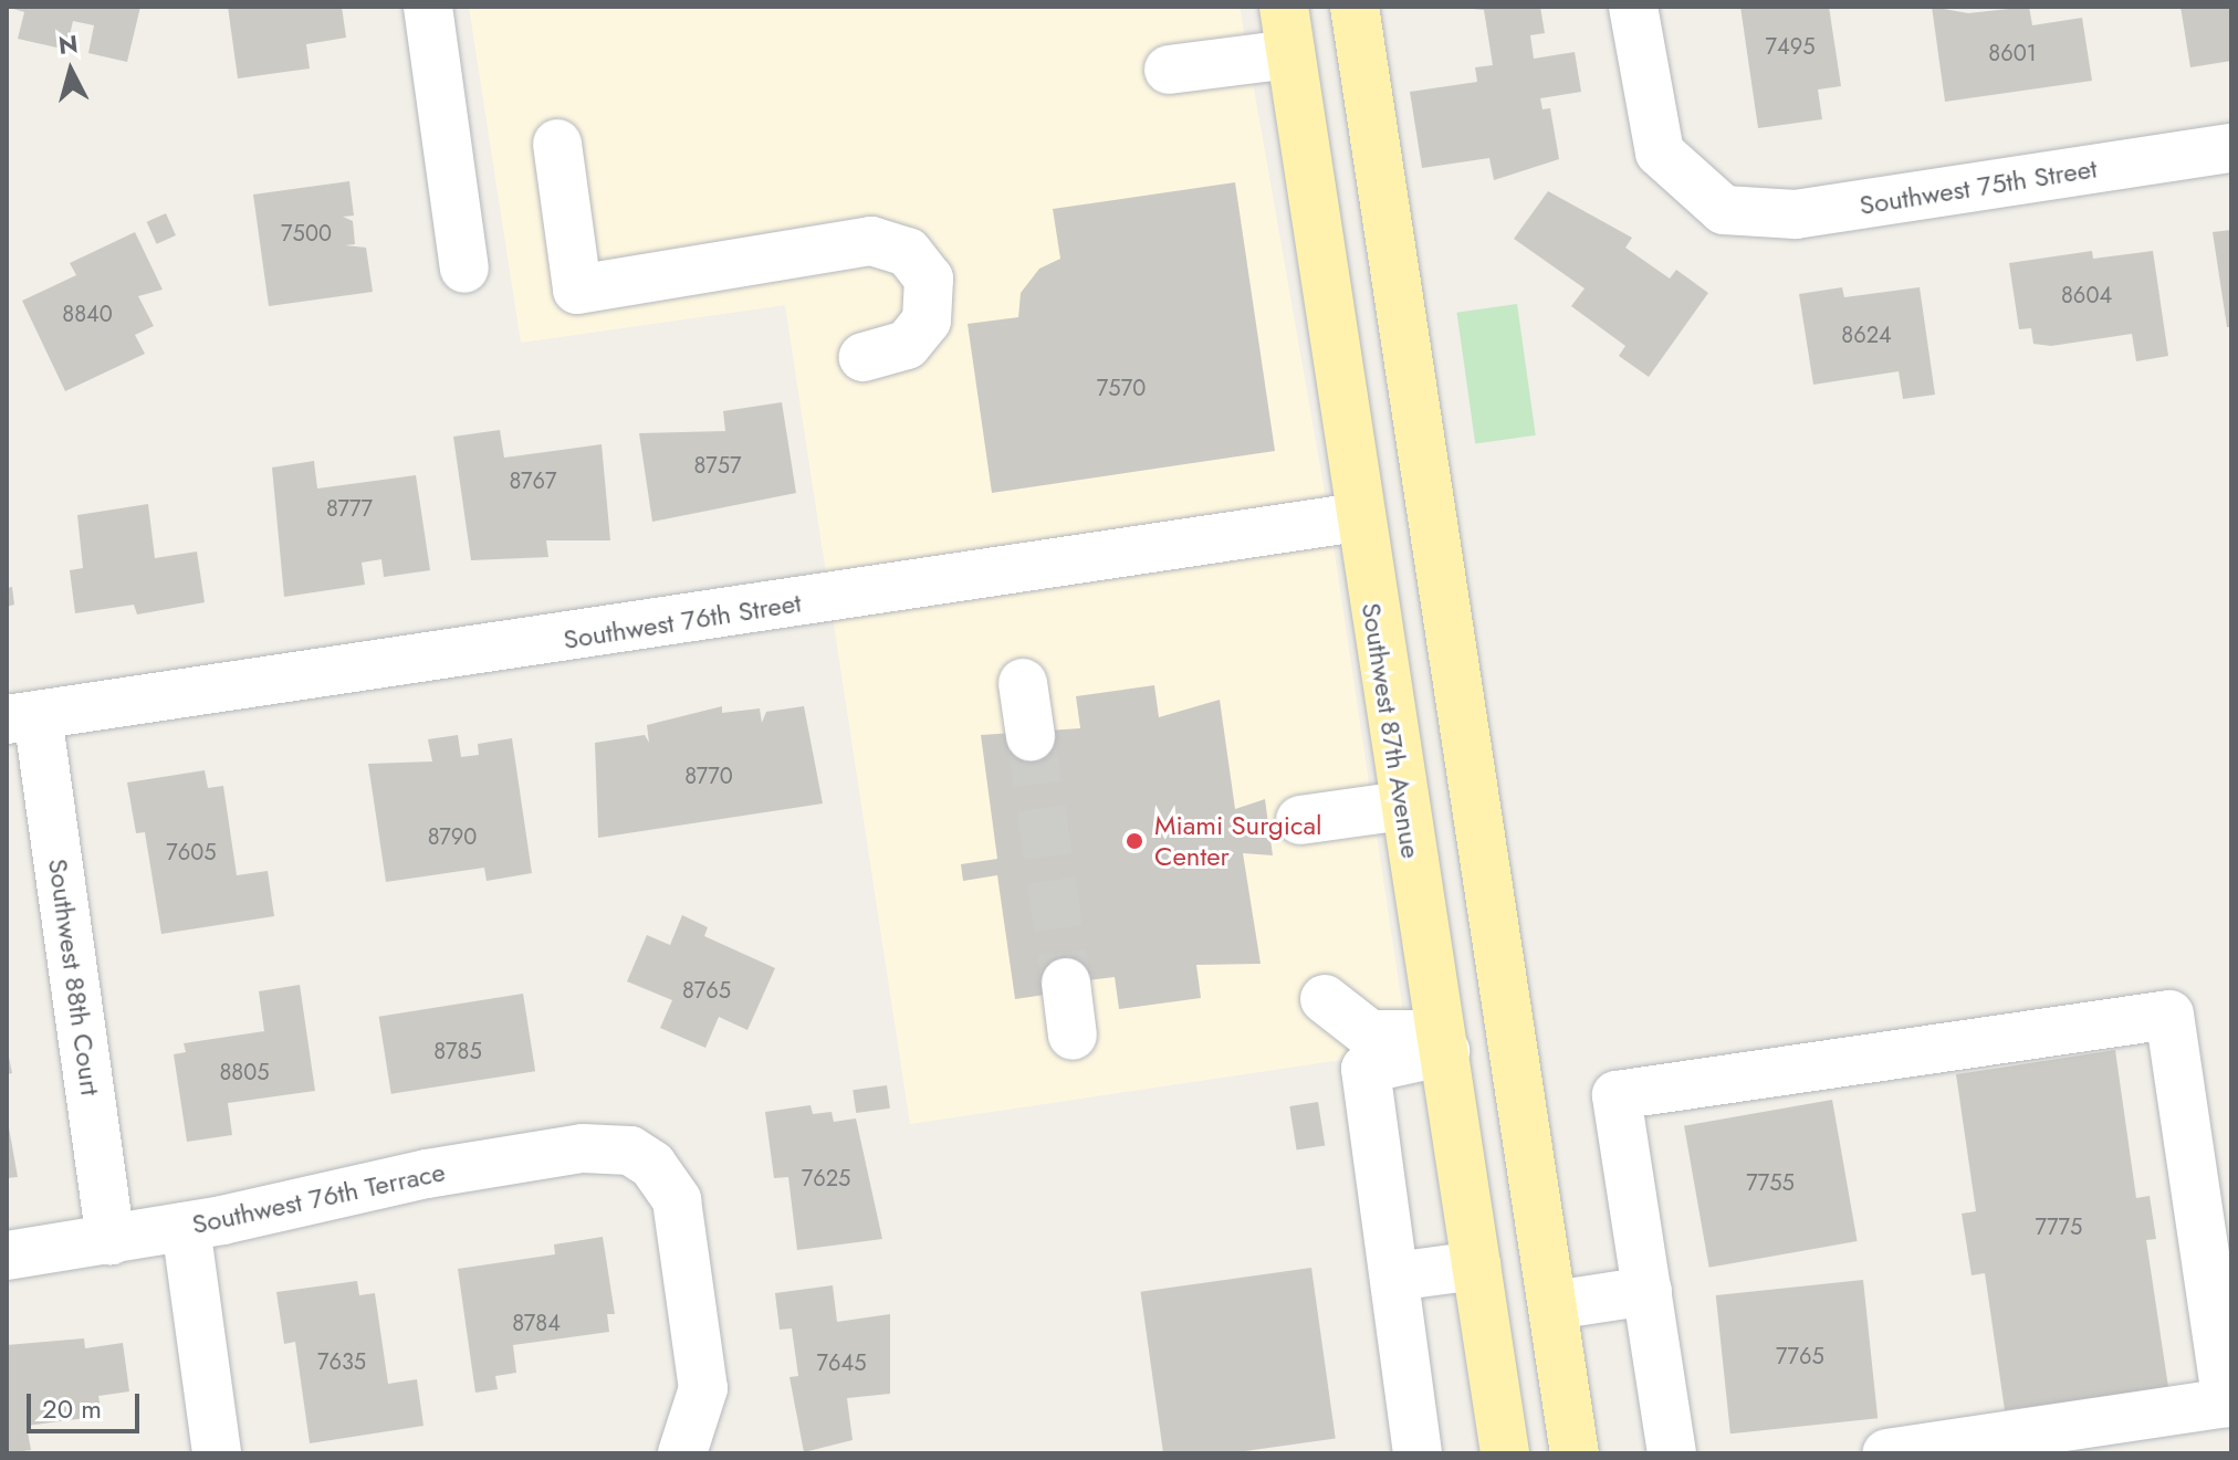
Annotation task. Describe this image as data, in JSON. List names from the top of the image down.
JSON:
{
  "streets": {
    "main road": ["Southwest 87th Avenue"],
    "street": [
      "Southwest 75th Street",
      "Southwest 76th Street",
      "Southwest 88th Court",
      "Southwest 76th Terrace"
    ]
  },
  "crossings": [
    ["Southwest 76th Street", "Southwest 87th Avenue"],
    ["Southwest 76th Street", "Southwest 88th Court"],
    ["Southwest 88th Court", "Southwest 76th Terrace"]
  ],
  "places": ["Miami Surgical Center"],
  "house_numbers": [
    "7495",
    "8601",
    "7500",
    "8604",
    "8840",
    "8624",
    "7570",
    "8757",
    "8767",
    "8777",
    "8770",
    "8790",
    "7605",
    "8765",
    "8785",
    "8805",
    "7625",
    "7755",
    "7775",
    "8784",
    "7765",
    "7635",
    "7645"
  ],
  "scale_bar": "20 m",
  "north": "top"
}
